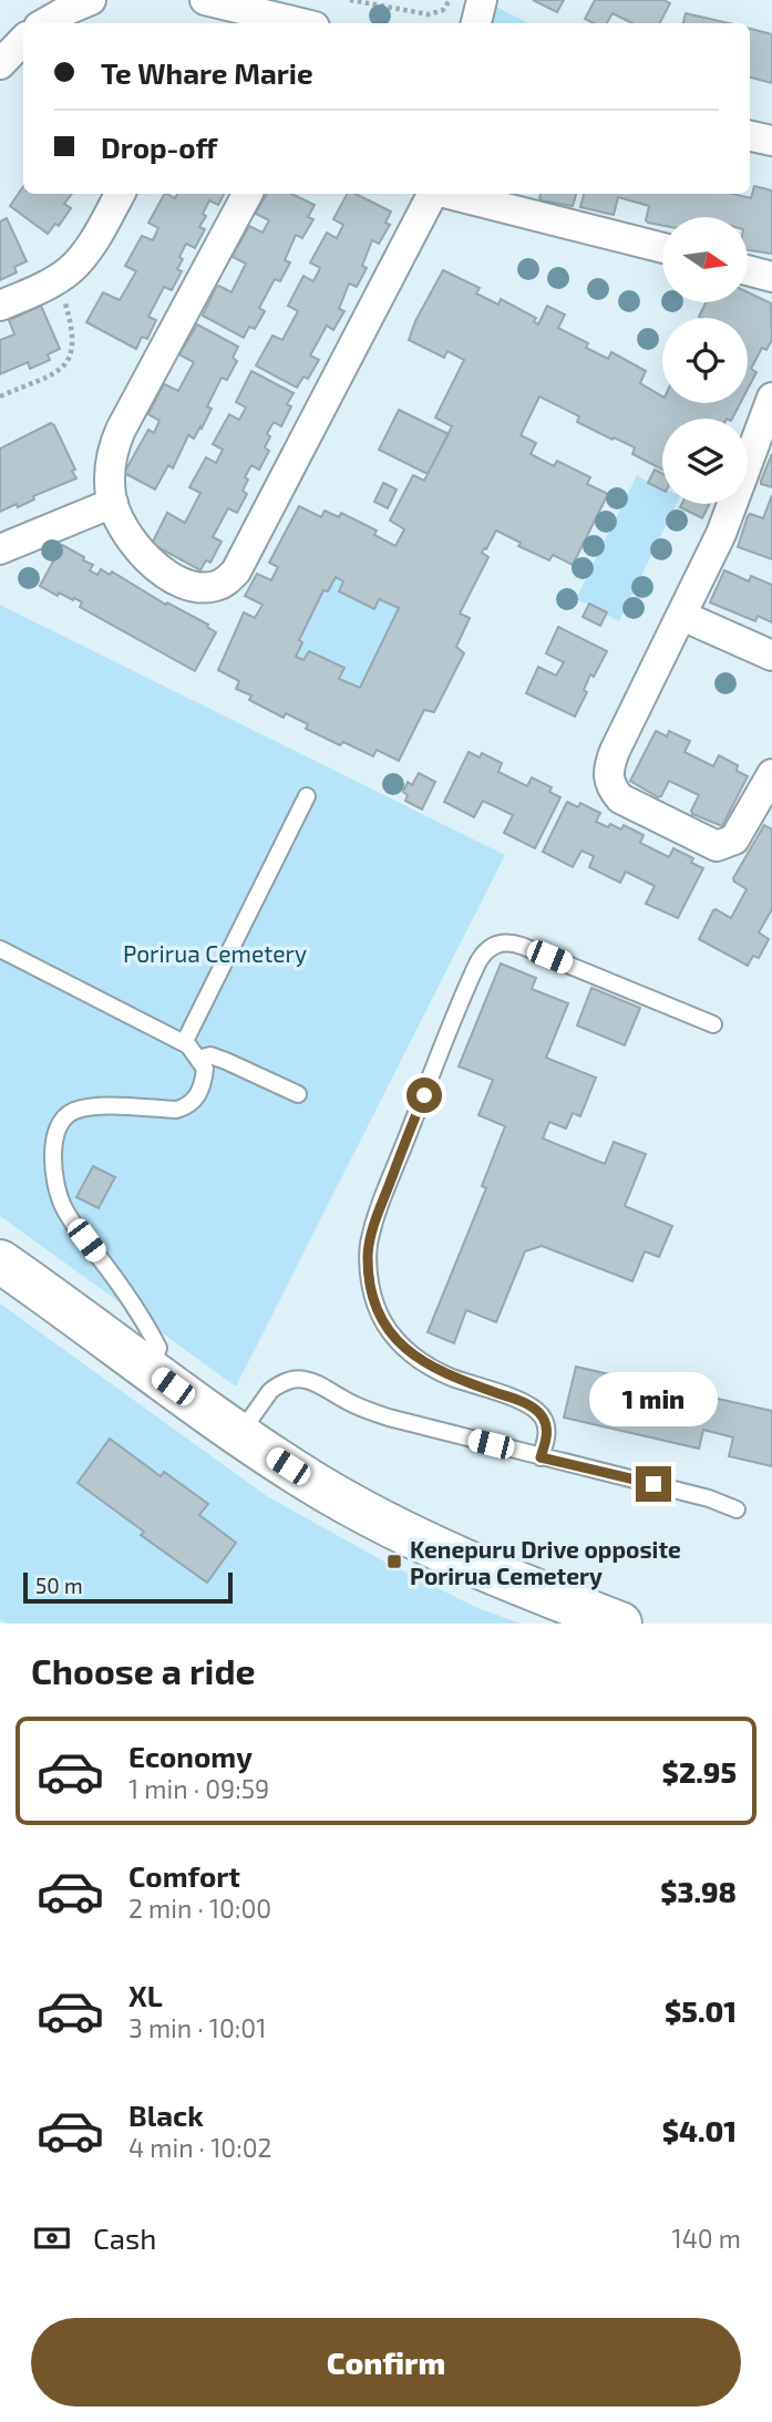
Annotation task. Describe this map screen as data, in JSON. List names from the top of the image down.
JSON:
{
  "parks": ["Porirua Cemetery"],
  "places": {
    "transit": ["Kenepuru Drive opposite Porirua Cemetery"]
  },
  "scale_bar": "50 m",
  "north": "right",
  "page": {
    "banner": ["Te Whare Marie", "Drop-off"],
    "bubble": "1 min",
    "scale": "50 m",
    "heading": "Choose a ride",
    "list": [
      {
        "name": "Economy",
        "note": "1 min · 09:59",
        "value": "$2.95"
      },
      {
        "name": "Comfort",
        "note": "2 min · 10:00",
        "value": "$3.98"
      },
      {
        "name": "XL",
        "note": "3 min · 10:01",
        "value": "$5.01"
      },
      {
        "name": "Black",
        "note": "4 min · 10:02",
        "value": "$4.01"
      }
    ],
    "pay": ["Cash", "140 m"],
    "buttons": "Confirm"
  }
}
